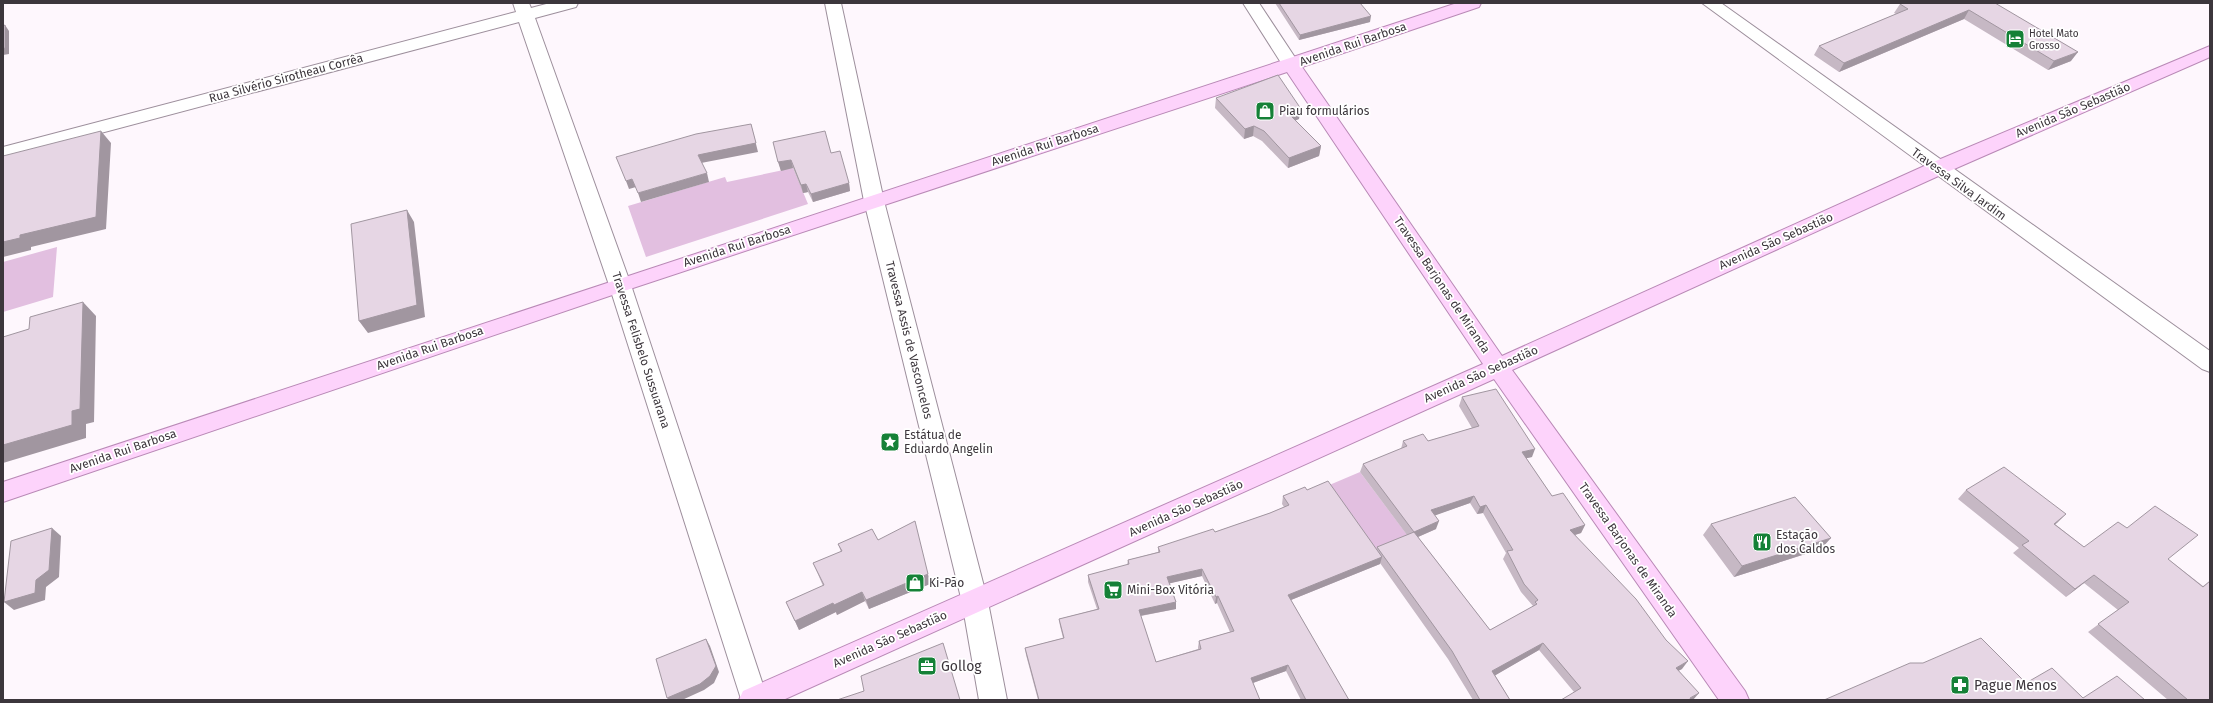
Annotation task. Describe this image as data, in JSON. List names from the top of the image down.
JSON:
{
  "streets": {
    "main road": ["Avenida Rui Barbosa", "Avenida São Sebastião", "Travessa Barjonas de Miranda"],
    "street": [
      "Rua Silvério Sirotheau Corrêa",
      "Travessa Silva Jardim",
      "Travessa Assis de Vasconcelos",
      "Travessa Felisbelo Sussuarana"
    ]
  },
  "crossings": [
    ["Avenida Rui Barbosa", "Travessa Barjonas de Miranda"],
    ["Avenida Rui Barbosa", "Travessa Assis de Vasconcelos"],
    ["Avenida Rui Barbosa", "Travessa Felisbelo Sussuarana"],
    ["Rua Silvério Sirotheau Corrêa", "Travessa Felisbelo Sussuarana"],
    ["Avenida São Sebastião", "Travessa Silva Jardim"],
    ["Avenida São Sebastião", "Travessa Barjonas de Miranda"],
    ["Avenida São Sebastião", "Travessa Assis de Vasconcelos"],
    ["Avenida São Sebastião", "Travessa Felisbelo Sussuarana"]
  ],
  "places": {
    "hotel": ["Hotel Mato Grosso"],
    "shop": ["Piau formulários", "Ki-Pão"],
    "place": ["Estátua de Eduardo Angelin"],
    "restaurant": ["Estação dos Caldos"],
    "supermarket": ["Mini-Box Vitória"],
    "office": ["Gollog"],
    "pharmacy": ["Pague Menos"]
  }
}
